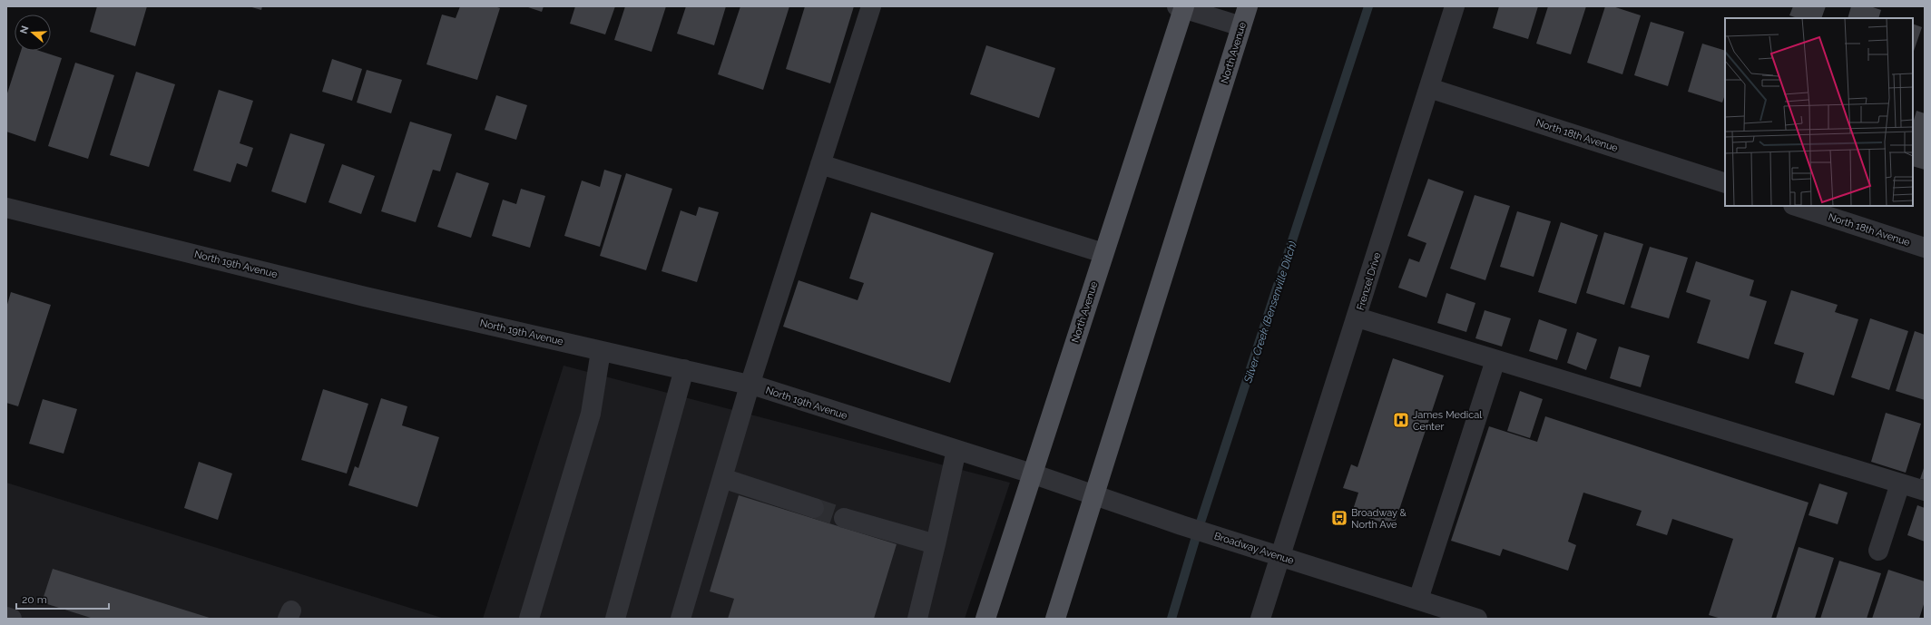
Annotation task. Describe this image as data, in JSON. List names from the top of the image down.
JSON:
{
  "streets": {
    "main road": ["North Avenue"],
    "street": [
      "North 18th Avenue",
      "North 19th Avenue",
      "Frenzel Drive",
      "Broadway Avenue"
    ]
  },
  "crossings": [
    ["North Avenue", "North 19th Avenue"],
    ["North Avenue", "Broadway Avenue"],
    ["North 18th Avenue", "Frenzel Drive"],
    ["North 19th Avenue", "Broadway Avenue"],
    ["Frenzel Drive", "Broadway Avenue"]
  ],
  "water": ["Silver Creek (Bensenville Ditch)"],
  "places": {
    "hospital": ["James Medical Center"],
    "bus stop": ["Broadway & North Ave"]
  },
  "scale_bar": "20 m",
  "north": "left"
}
